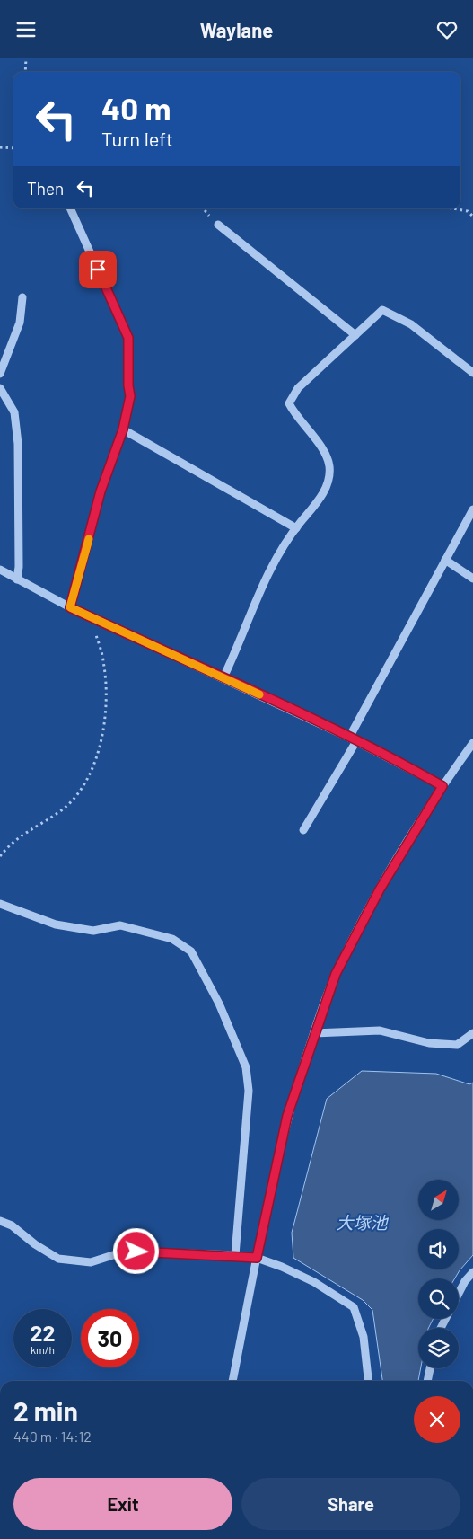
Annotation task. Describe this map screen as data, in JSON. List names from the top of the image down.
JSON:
{
  "water": ["大塚池"],
  "north": "top right",
  "page": {
    "header": "Waylane",
    "turn": ["40 m", "Turn left"],
    "then": "Then",
    "speed": "22 km/h",
    "limit": "30",
    "heading": ["2 min", "440 m · 14:12"],
    "buttons": ["Exit", "Share"]
  }
}
